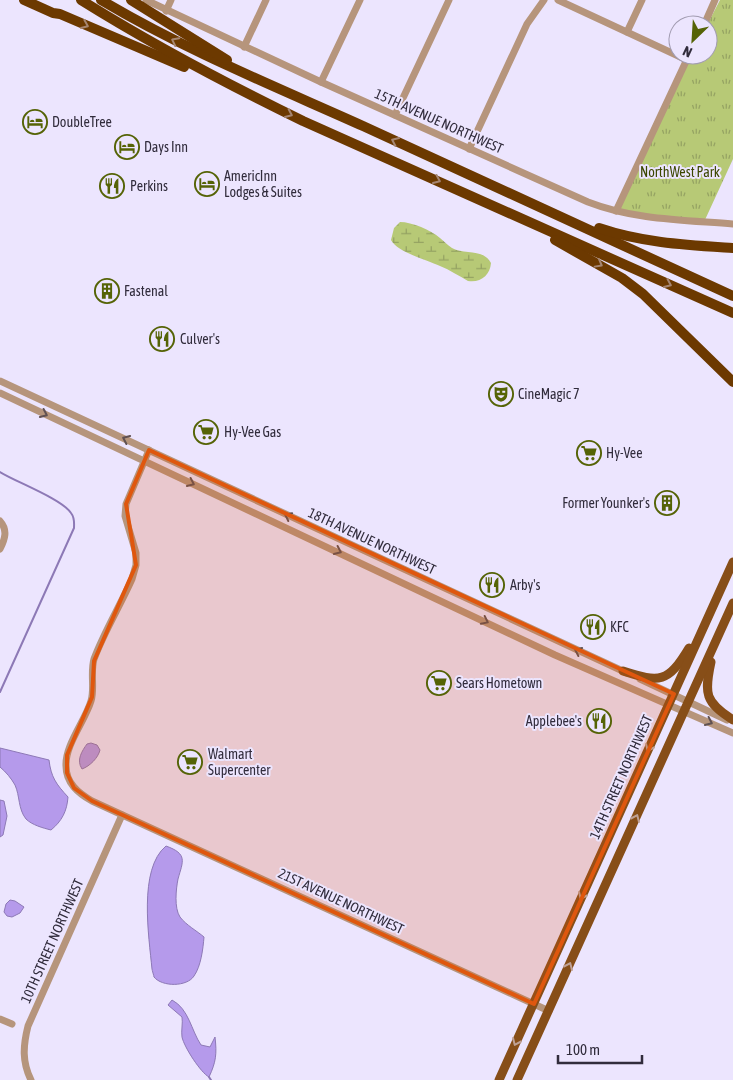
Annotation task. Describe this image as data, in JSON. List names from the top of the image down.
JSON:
{
  "streets": {
    "main road": ["14TH STREET NORTHWEST"],
    "street": [
      "15TH AVENUE NORTHWEST",
      "18TH AVENUE NORTHWEST",
      "21ST AVENUE NORTHWEST",
      "10TH STREET NORTHWEST"
    ]
  },
  "crossings": [
    ["18TH AVENUE NORTHWEST", "14TH STREET NORTHWEST"],
    ["18TH AVENUE NORTHWEST", "21ST AVENUE NORTHWEST"],
    ["14TH STREET NORTHWEST", "21ST AVENUE NORTHWEST"],
    ["21ST AVENUE NORTHWEST", "10TH STREET NORTHWEST"]
  ],
  "parks": ["NorthWest Park"],
  "places": {
    "hotel": ["DoubleTree", "Days Inn", "AmericInn Lodges & Suites"],
    "restaurant": [
      "Perkins",
      "Culver's",
      "Arby's",
      "KFC",
      "Applebee's"
    ],
    "building": ["Fastenal", "Former Younker's"],
    "theatre": ["CineMagic 7"],
    "supermarket": [
      "Hy-Vee Gas",
      "Hy-Vee",
      "Sears Hometown",
      "Walmart Supercenter"
    ]
  },
  "scale_bar": "100 m",
  "north": "bottom left"
}
